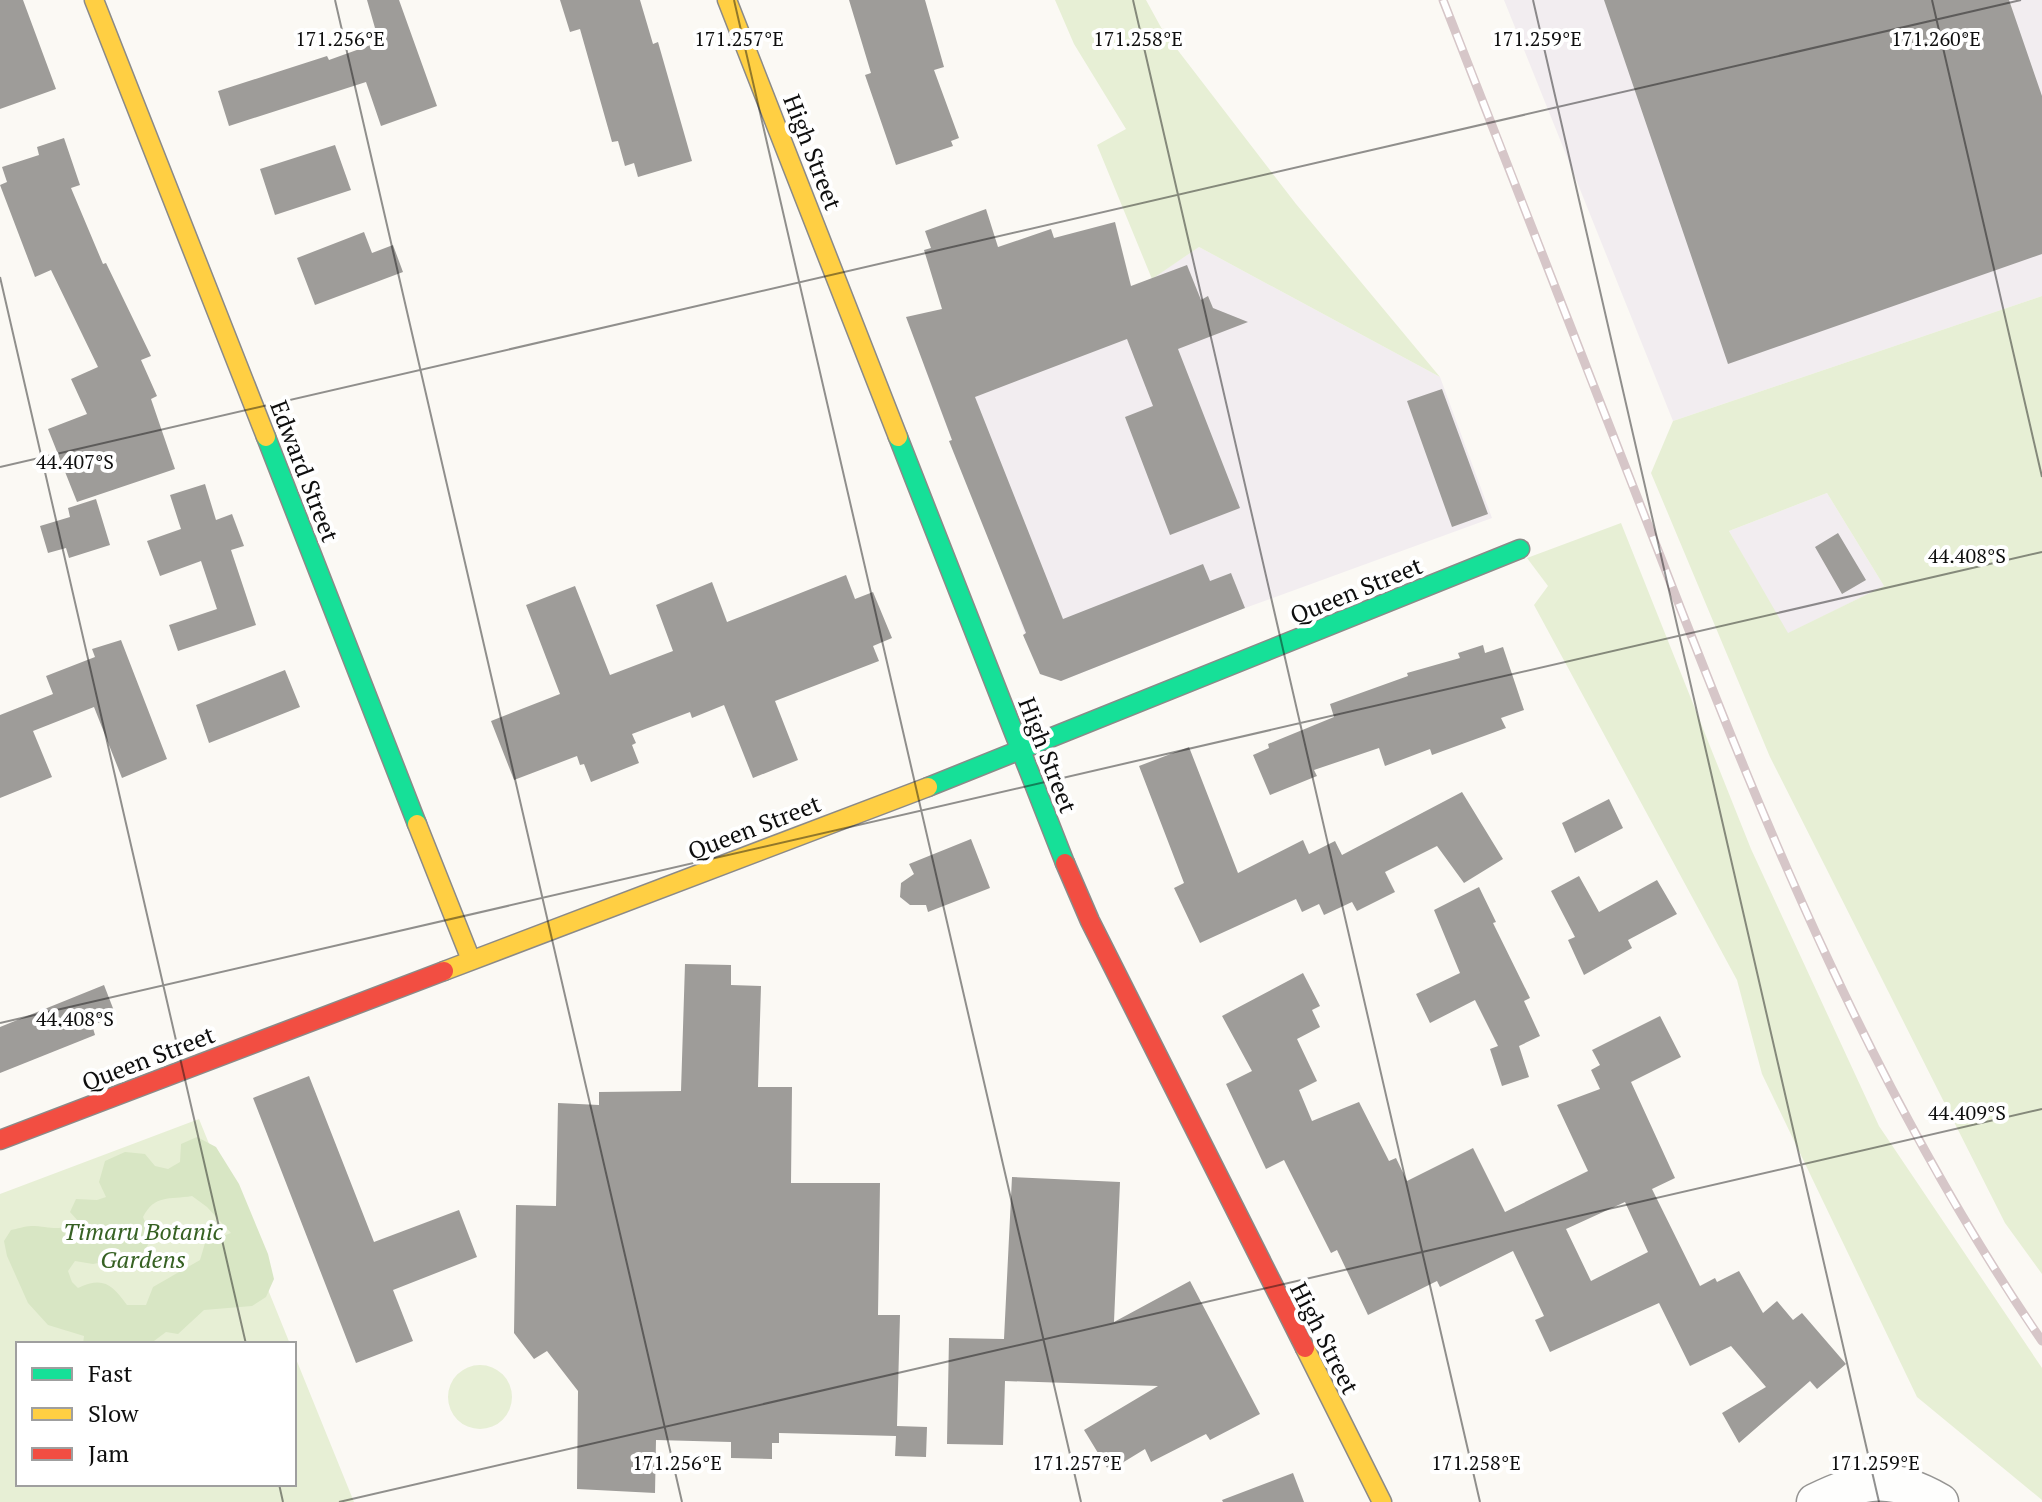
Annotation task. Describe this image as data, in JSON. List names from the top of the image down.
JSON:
{
  "streets": {
    "street": ["High Street", "Edward Street", "Queen Street"]
  },
  "crossings": [
    ["High Street", "Queen Street"],
    ["Edward Street", "Queen Street"]
  ],
  "parks": ["Timaru Botanic Gardens"],
  "legend": ["Fast", "Slow", "Jam"],
  "coordinates": [
    "171.256°E",
    "171.257°E",
    "171.258°E",
    "171.259°E",
    "171.260°E",
    "44.407°S",
    "44.408°S",
    "44.409°S"
  ]
}
